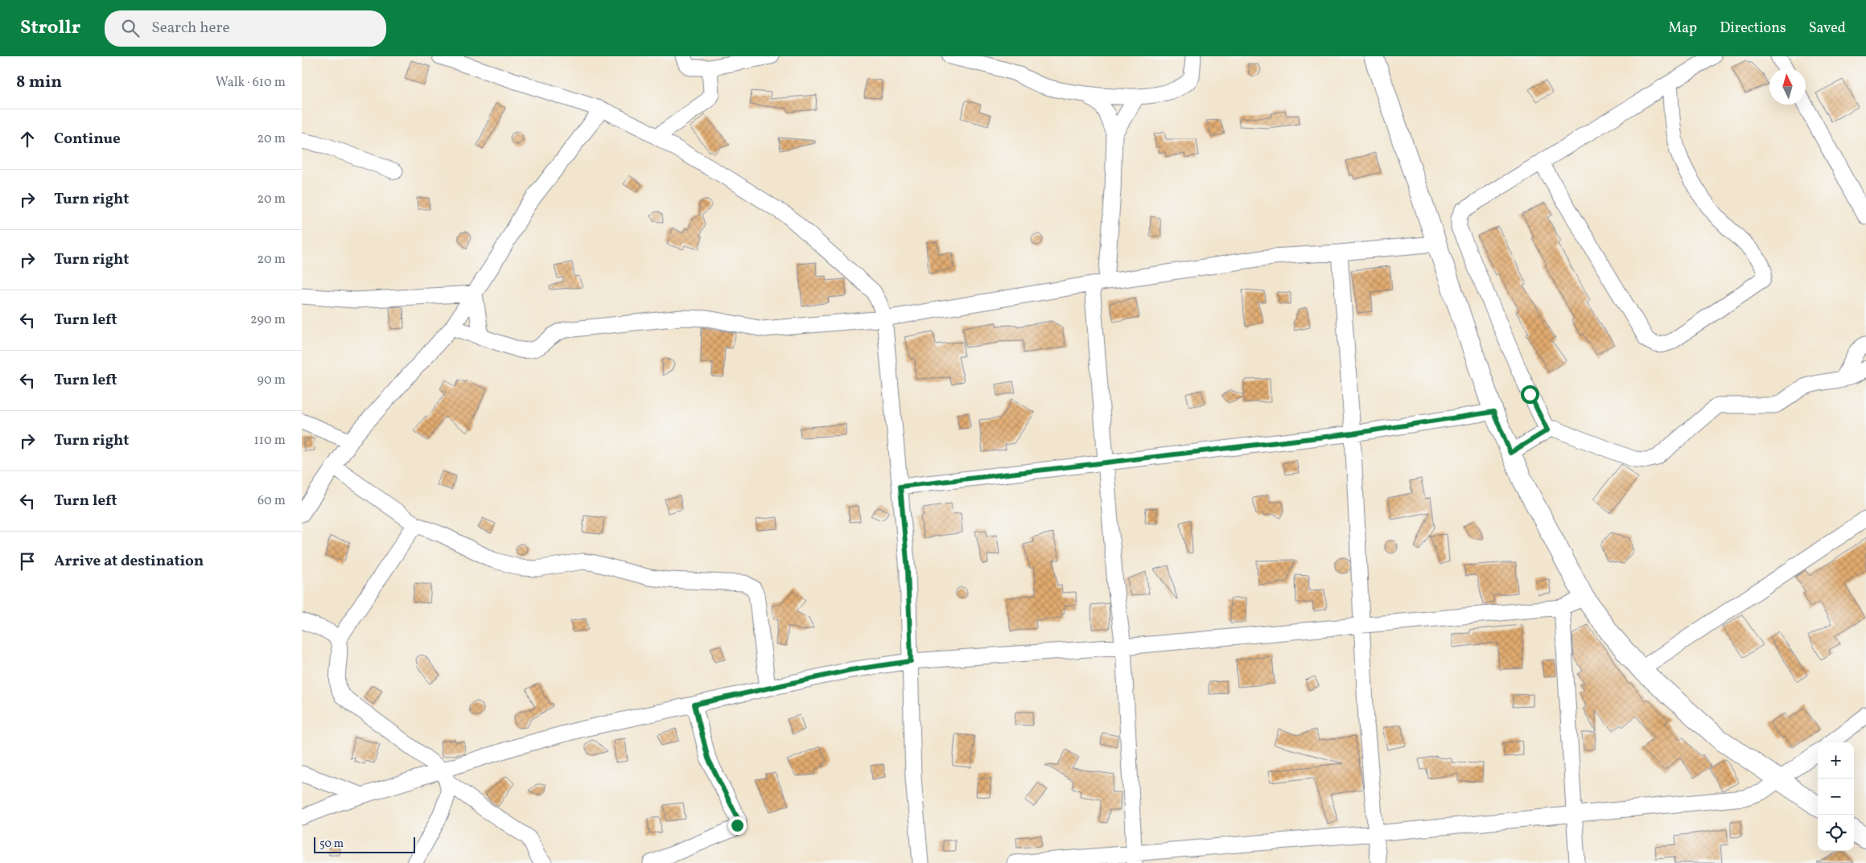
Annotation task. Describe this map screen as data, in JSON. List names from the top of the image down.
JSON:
{
  "scale_bar": "50 m",
  "north": "top",
  "page": {
    "header": "Strollr",
    "search": "Search here",
    "nav": ["Map", "Directions", "Saved"],
    "heading": ["8 min", "Walk · 610 m"],
    "list": [
      ["Continue", "20 m"],
      ["Turn right", "20 m"],
      ["Turn right", "20 m"],
      ["Turn left", "290 m"],
      ["Turn left", "90 m"],
      ["Turn right", "110 m"],
      ["Turn left", "60 m"],
      "Arrive at destination"
    ],
    "map_buttons": ["+", "−"],
    "scale": "50 m"
  }
}
